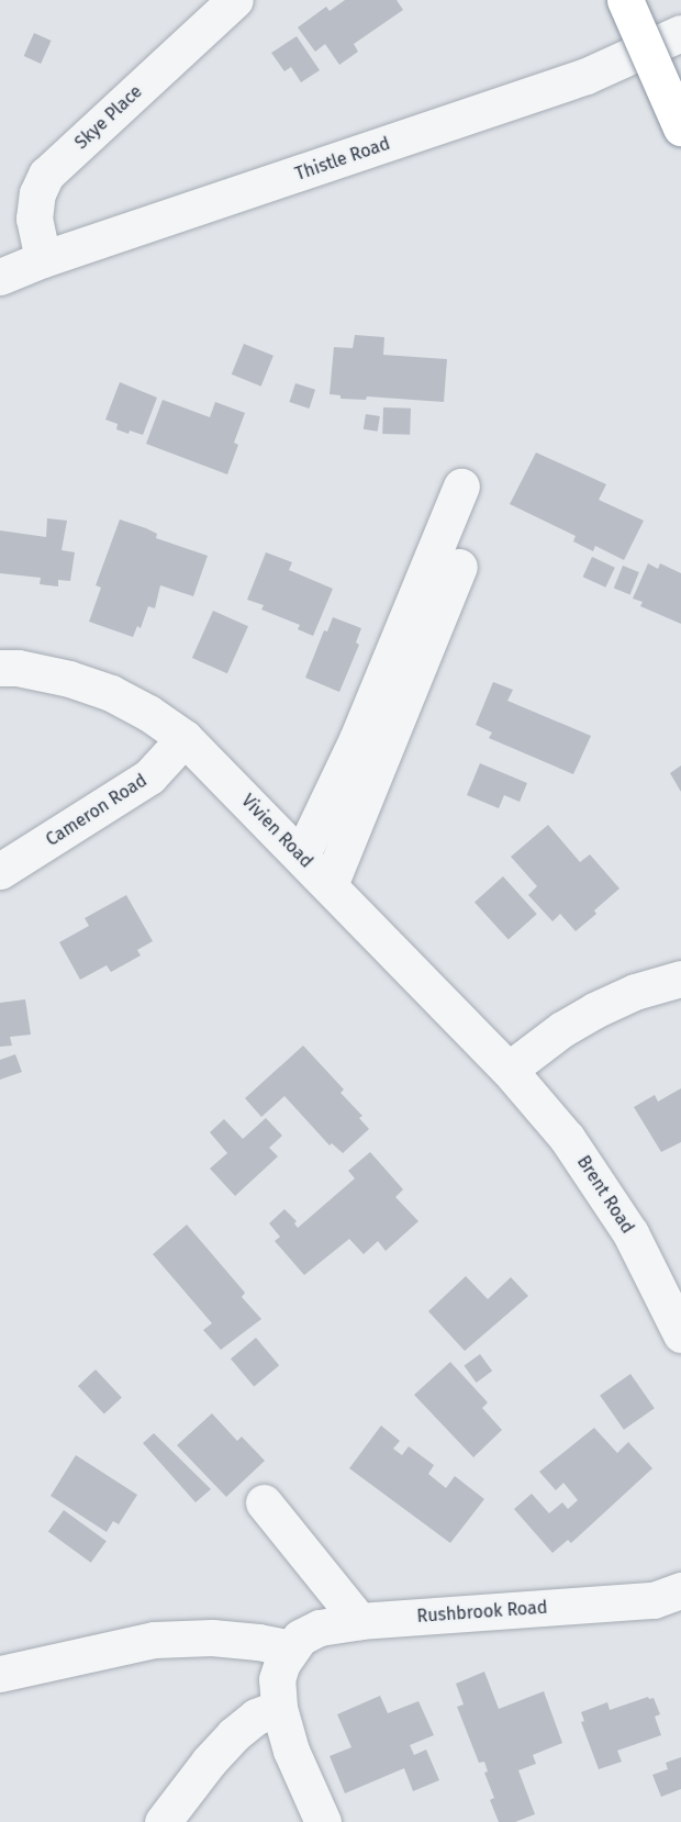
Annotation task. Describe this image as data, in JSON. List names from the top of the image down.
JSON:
{
  "streets": {
    "street": [
      "Skye Place",
      "Thistle Road",
      "Cameron Road",
      "Vivien Road",
      "Brent Road",
      "Rushbrook Road"
    ]
  },
  "crossings": [
    ["Skye Place", "Thistle Road"],
    ["Cameron Road", "Vivien Road"],
    ["Vivien Road", "Brent Road"]
  ]
}
